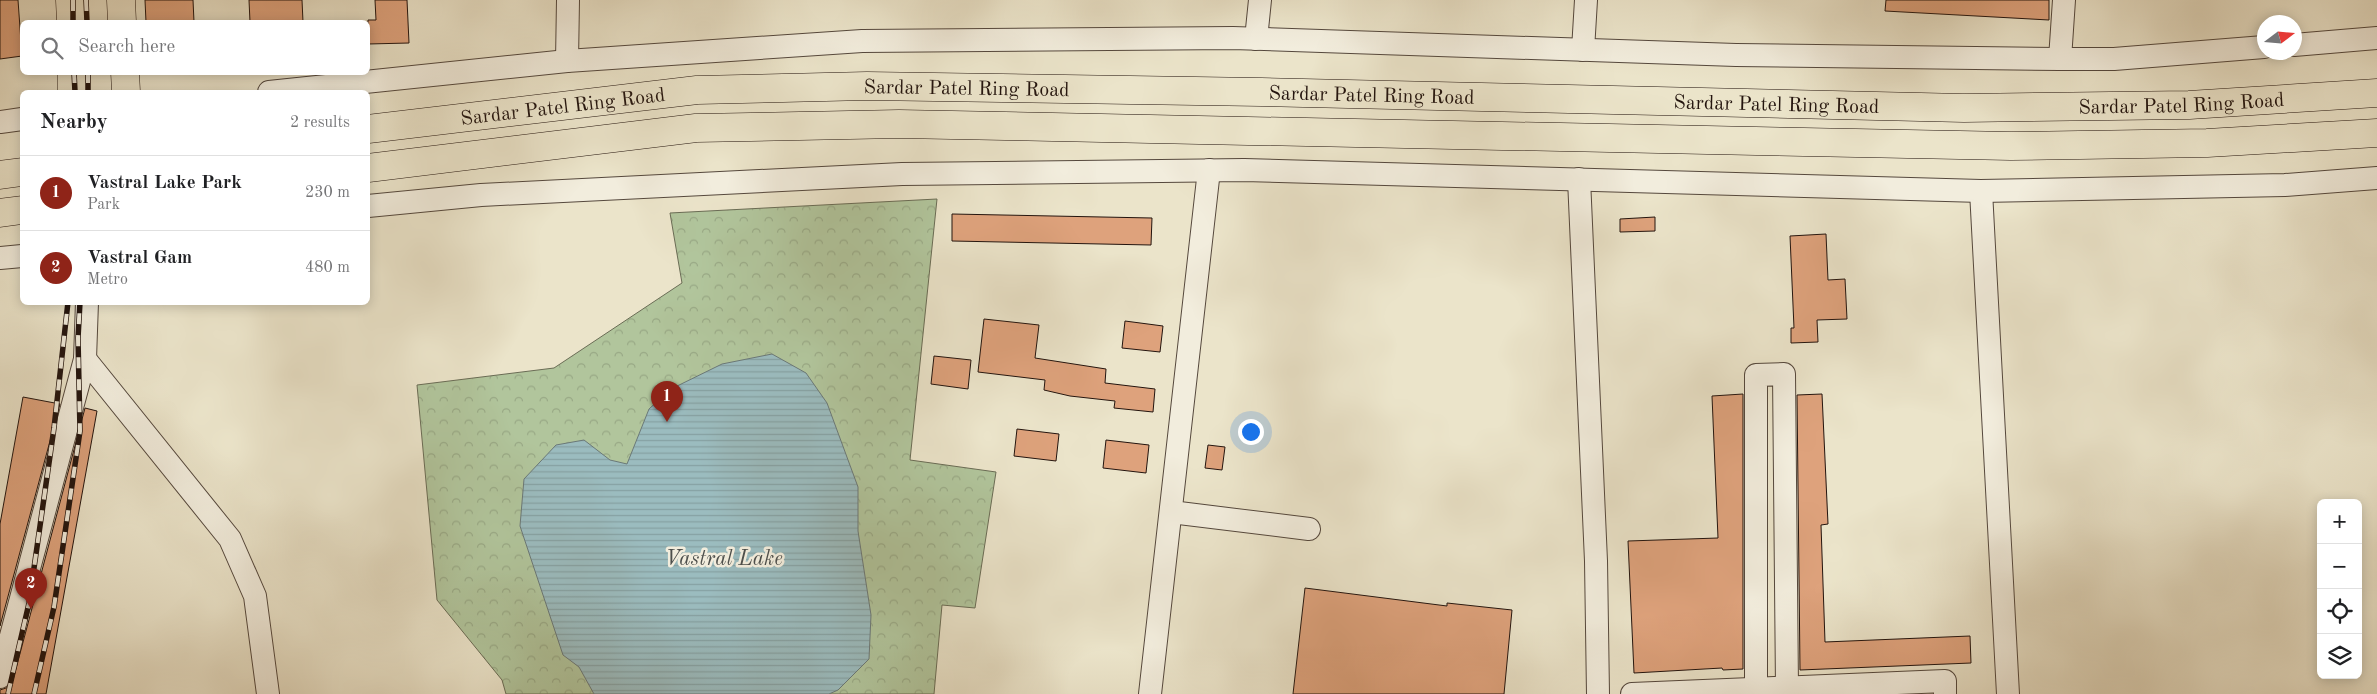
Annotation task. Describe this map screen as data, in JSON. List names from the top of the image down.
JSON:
{
  "streets": {
    "main road": ["Sardar Patel Ring Road"]
  },
  "water": ["Vastral Lake"],
  "north": "right",
  "page": {
    "search": "Search here",
    "heading": ["Nearby", "2 results"],
    "list": [
      {
        "mark": "1",
        "name": "Vastral Lake Park",
        "note": "Park",
        "value": "230 m"
      },
      {
        "mark": "2",
        "name": "Vastral Gam",
        "note": "Metro",
        "value": "480 m"
      }
    ],
    "pins": ["1", "2"],
    "map_buttons": ["+", "−"]
  }
}
